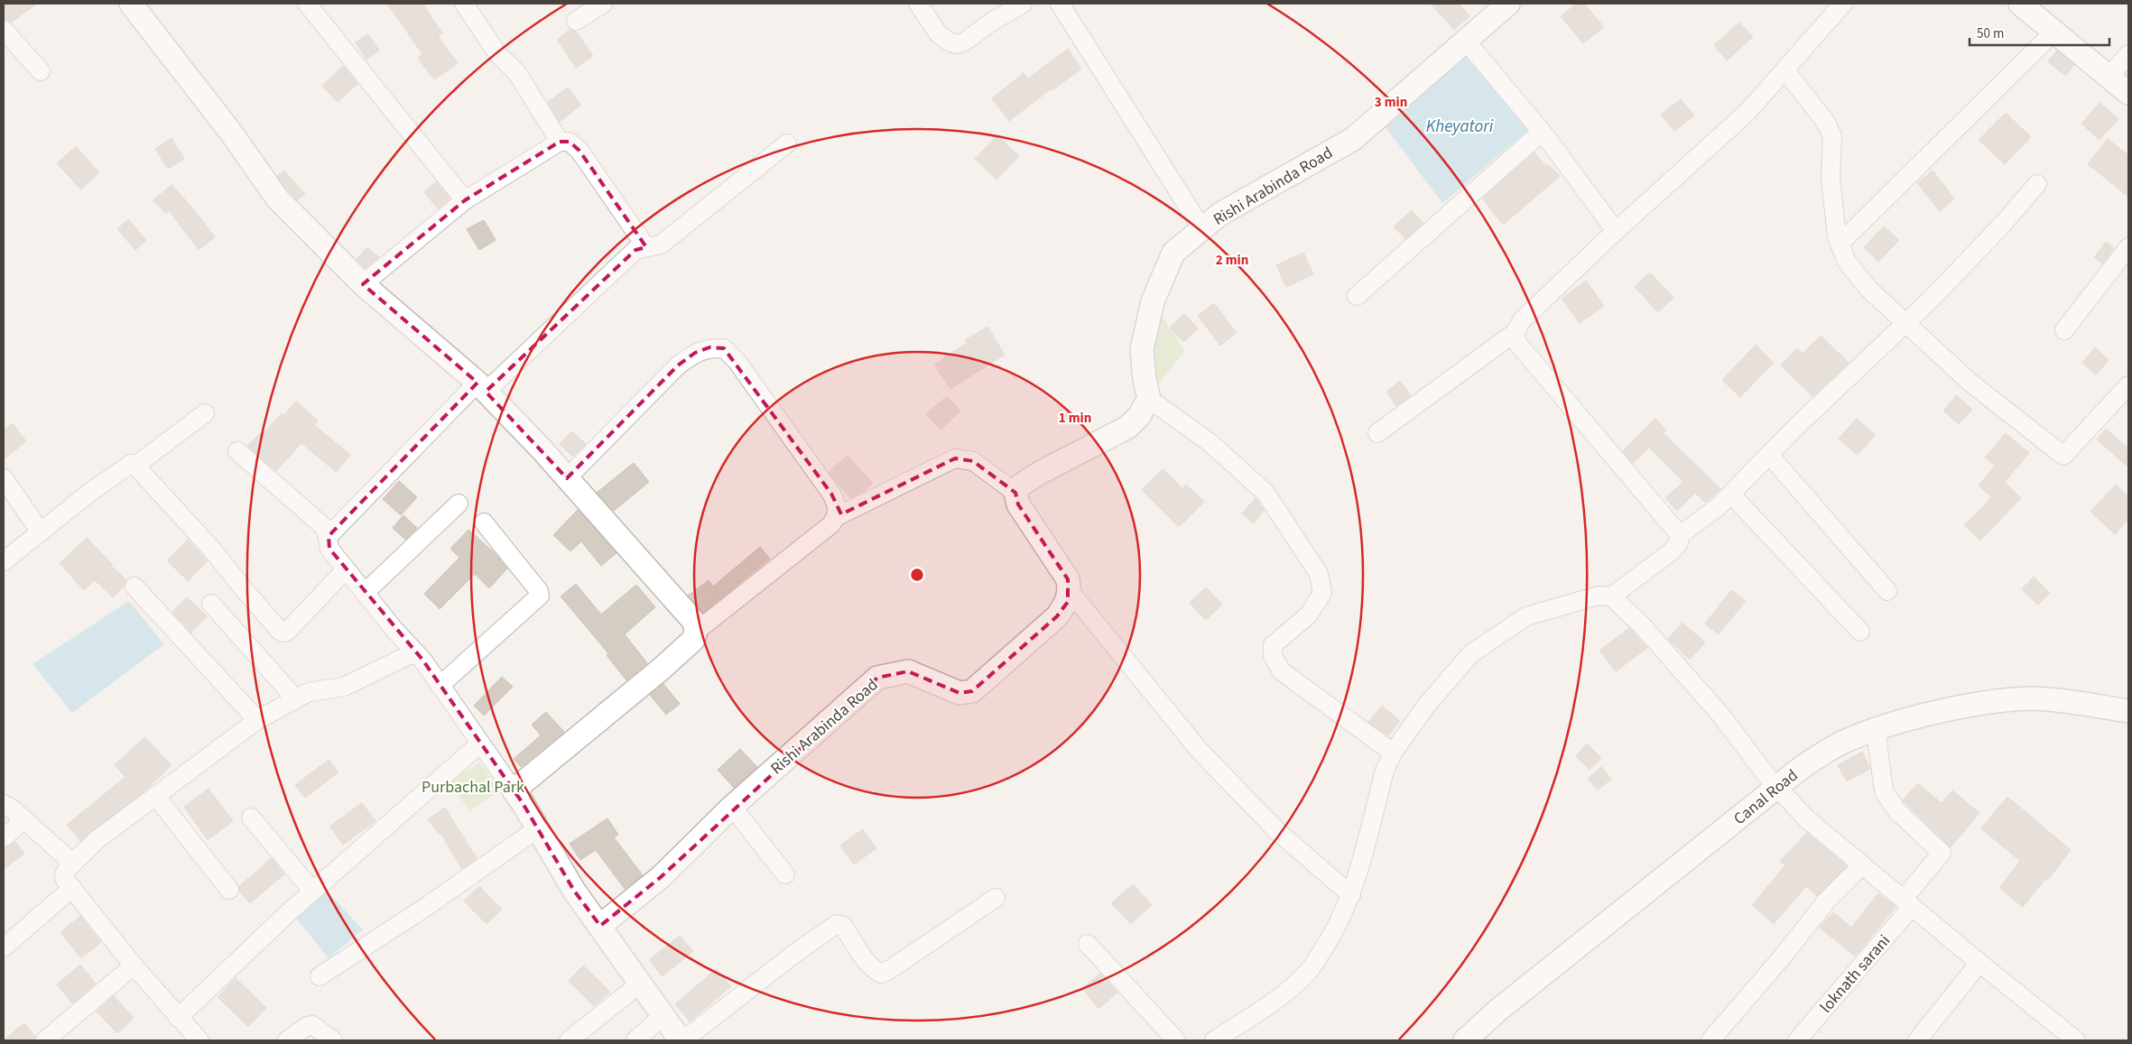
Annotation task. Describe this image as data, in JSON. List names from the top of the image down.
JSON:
{
  "streets": {
    "street": ["Rishi Arabinda Road", "Canal Road", "loknath sarani"]
  },
  "crossings": [
    ["Canal Road", "loknath sarani"]
  ],
  "water": ["Kheyatori"],
  "parks": ["Purbachal Park"],
  "scale_bar": "50 m",
  "rings": ["3 min", "2 min", "1 min"]
}
